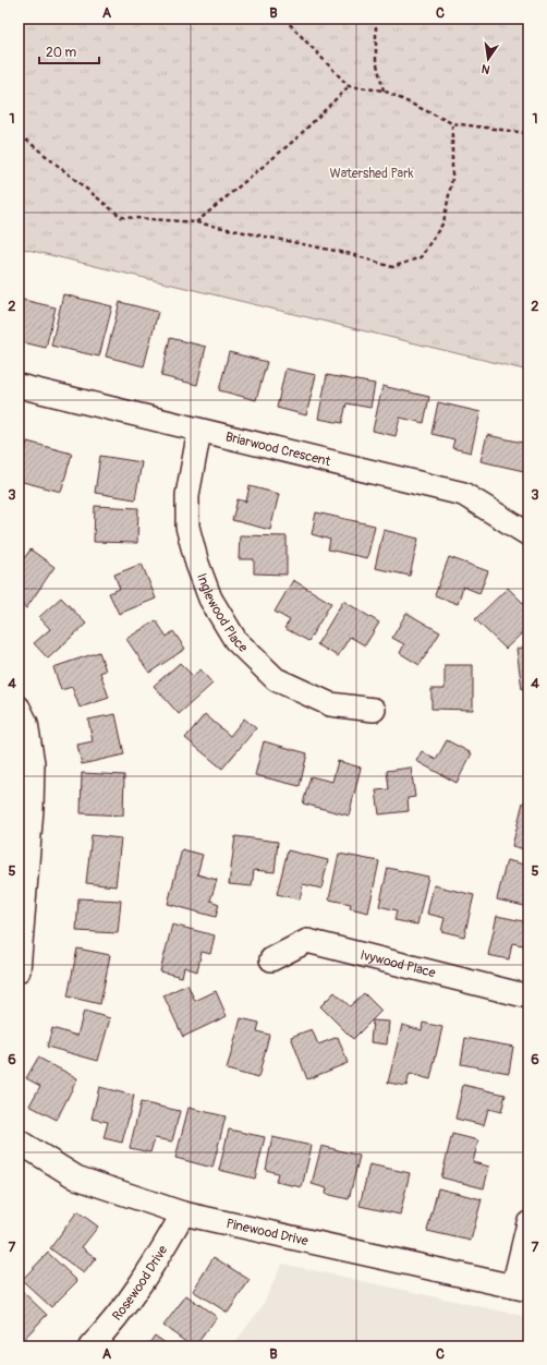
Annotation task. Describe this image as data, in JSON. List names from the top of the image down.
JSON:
{
  "streets": {
    "street": [
      "Briarwood Crescent",
      "Inglewood Place",
      "Ivywood Place",
      "Pinewood Drive",
      "Rosewood Drive"
    ]
  },
  "crossings": [
    ["Briarwood Crescent", "Inglewood Place"],
    ["Pinewood Drive", "Rosewood Drive"]
  ],
  "parks": ["Watershed Park"],
  "scale_bar": "20 m",
  "north": "bottom",
  "grid": {
    "columns": ["A", "B", "C"],
    "rows": [
      "1",
      "2",
      "3",
      "4",
      "5",
      "6",
      "7"
    ]
  }
}
